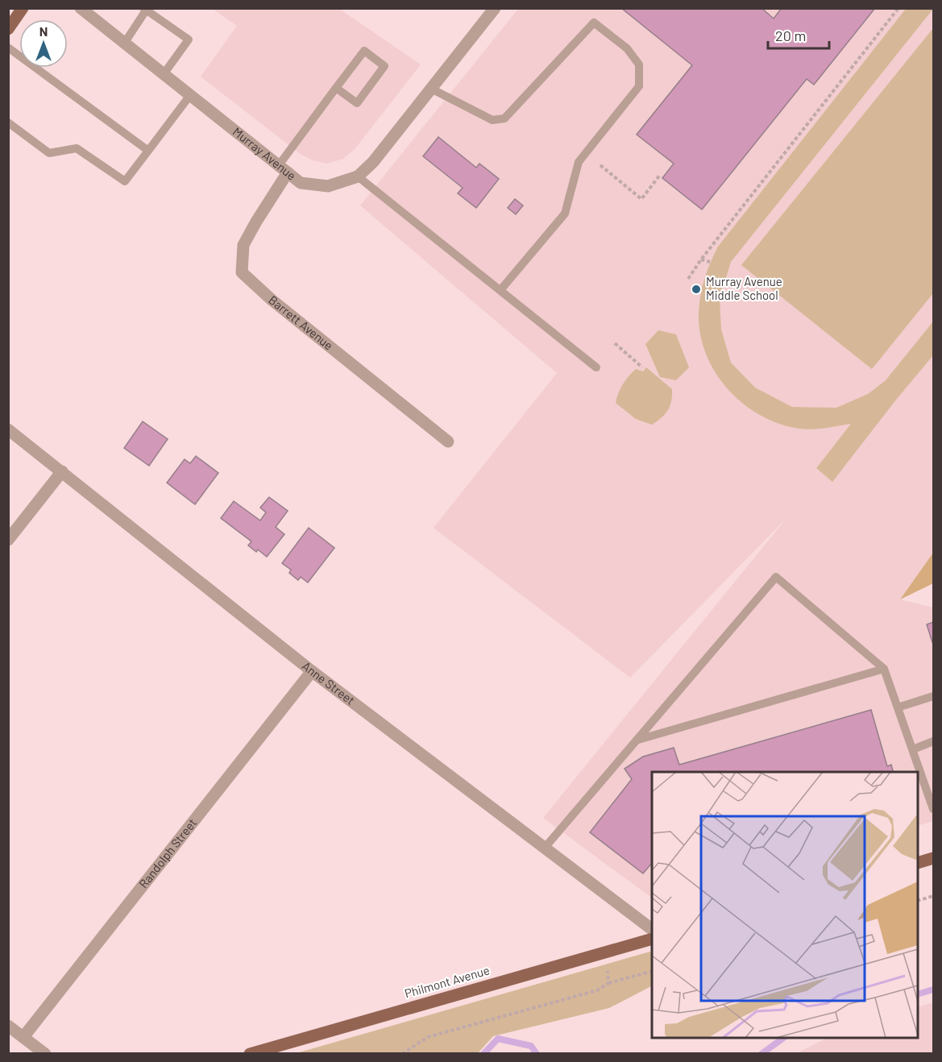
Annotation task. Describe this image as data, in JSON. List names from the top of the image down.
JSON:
{
  "streets": {
    "main road": ["Philmont Avenue"],
    "street": [
      "Murray Avenue",
      "Barrett Avenue",
      "Anne Street",
      "Randolph Street"
    ]
  },
  "crossings": [
    ["Murray Avenue", "Barrett Avenue"],
    ["Anne Street", "Randolph Street"]
  ],
  "places": ["Murray Avenue Middle School"],
  "scale_bar": "20 m",
  "north": "top"
}
